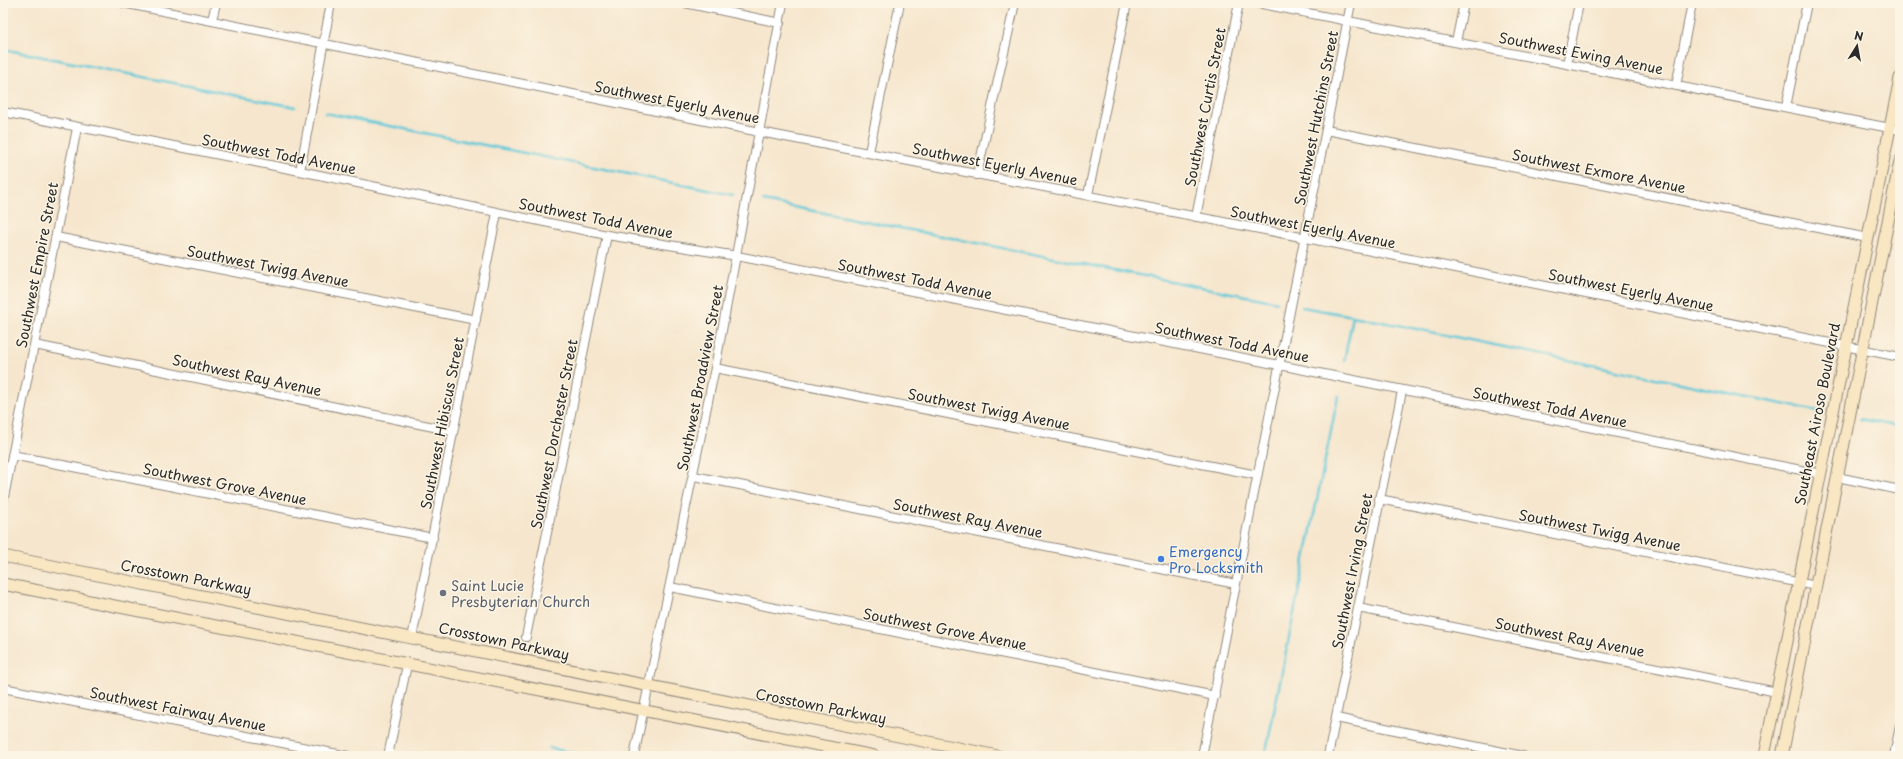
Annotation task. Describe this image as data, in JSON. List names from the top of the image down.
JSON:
{
  "streets": {
    "main road": ["Southeast Airoso Boulevard", "Crosstown Parkway"],
    "street": [
      "Southwest Ewing Avenue",
      "Southwest Eyerly Avenue",
      "Southwest Curtis Street",
      "Southwest Hutchins Street",
      "Southwest Todd Avenue",
      "Southwest Exmore Avenue",
      "Southwest Empire Street",
      "Southwest Twigg Avenue",
      "Southwest Ray Avenue",
      "Southwest Broadview Street",
      "Southwest Hibiscus Street",
      "Southwest Dorchester Street",
      "Southwest Grove Avenue",
      "Southwest Irving Street",
      "Southwest Fairway Avenue"
    ]
  },
  "crossings": [
    ["Southwest Ewing Avenue", "Southwest Hutchins Street"],
    ["Southwest Ewing Avenue", "Southeast Airoso Boulevard"],
    ["Southwest Eyerly Avenue", "Southwest Curtis Street"],
    ["Southwest Eyerly Avenue", "Southwest Hutchins Street"],
    ["Southwest Eyerly Avenue", "Southwest Broadview Street"],
    ["Southwest Eyerly Avenue", "Southeast Airoso Boulevard"],
    ["Southwest Hutchins Street", "Southwest Todd Avenue"],
    ["Southwest Hutchins Street", "Southwest Exmore Avenue"],
    ["Southwest Hutchins Street", "Southwest Twigg Avenue"],
    ["Southwest Hutchins Street", "Southwest Ray Avenue"],
    ["Southwest Hutchins Street", "Southwest Grove Avenue"],
    ["Southwest Todd Avenue", "Southwest Empire Street"],
    ["Southwest Todd Avenue", "Southwest Broadview Street"],
    ["Southwest Todd Avenue", "Southeast Airoso Boulevard"],
    ["Southwest Todd Avenue", "Southwest Hibiscus Street"],
    ["Southwest Todd Avenue", "Southwest Dorchester Street"],
    ["Southwest Todd Avenue", "Southwest Irving Street"],
    ["Southwest Exmore Avenue", "Southeast Airoso Boulevard"],
    ["Southwest Empire Street", "Southwest Twigg Avenue"],
    ["Southwest Empire Street", "Southwest Ray Avenue"],
    ["Southwest Empire Street", "Southwest Grove Avenue"],
    ["Southwest Twigg Avenue", "Southwest Broadview Street"],
    ["Southwest Twigg Avenue", "Southeast Airoso Boulevard"],
    ["Southwest Twigg Avenue", "Southwest Hibiscus Street"],
    ["Southwest Twigg Avenue", "Southwest Irving Street"],
    ["Southwest Ray Avenue", "Southwest Broadview Street"],
    ["Southwest Ray Avenue", "Southeast Airoso Boulevard"],
    ["Southwest Ray Avenue", "Southwest Hibiscus Street"],
    ["Southwest Ray Avenue", "Southwest Irving Street"],
    ["Southwest Broadview Street", "Southwest Grove Avenue"],
    ["Southwest Broadview Street", "Crosstown Parkway"],
    ["Southwest Hibiscus Street", "Southwest Grove Avenue"],
    ["Southwest Hibiscus Street", "Crosstown Parkway"]
  ],
  "places": ["Emergency Pro Locksmith", "Saint Lucie Presbyterian Church"],
  "north": "top"
}
